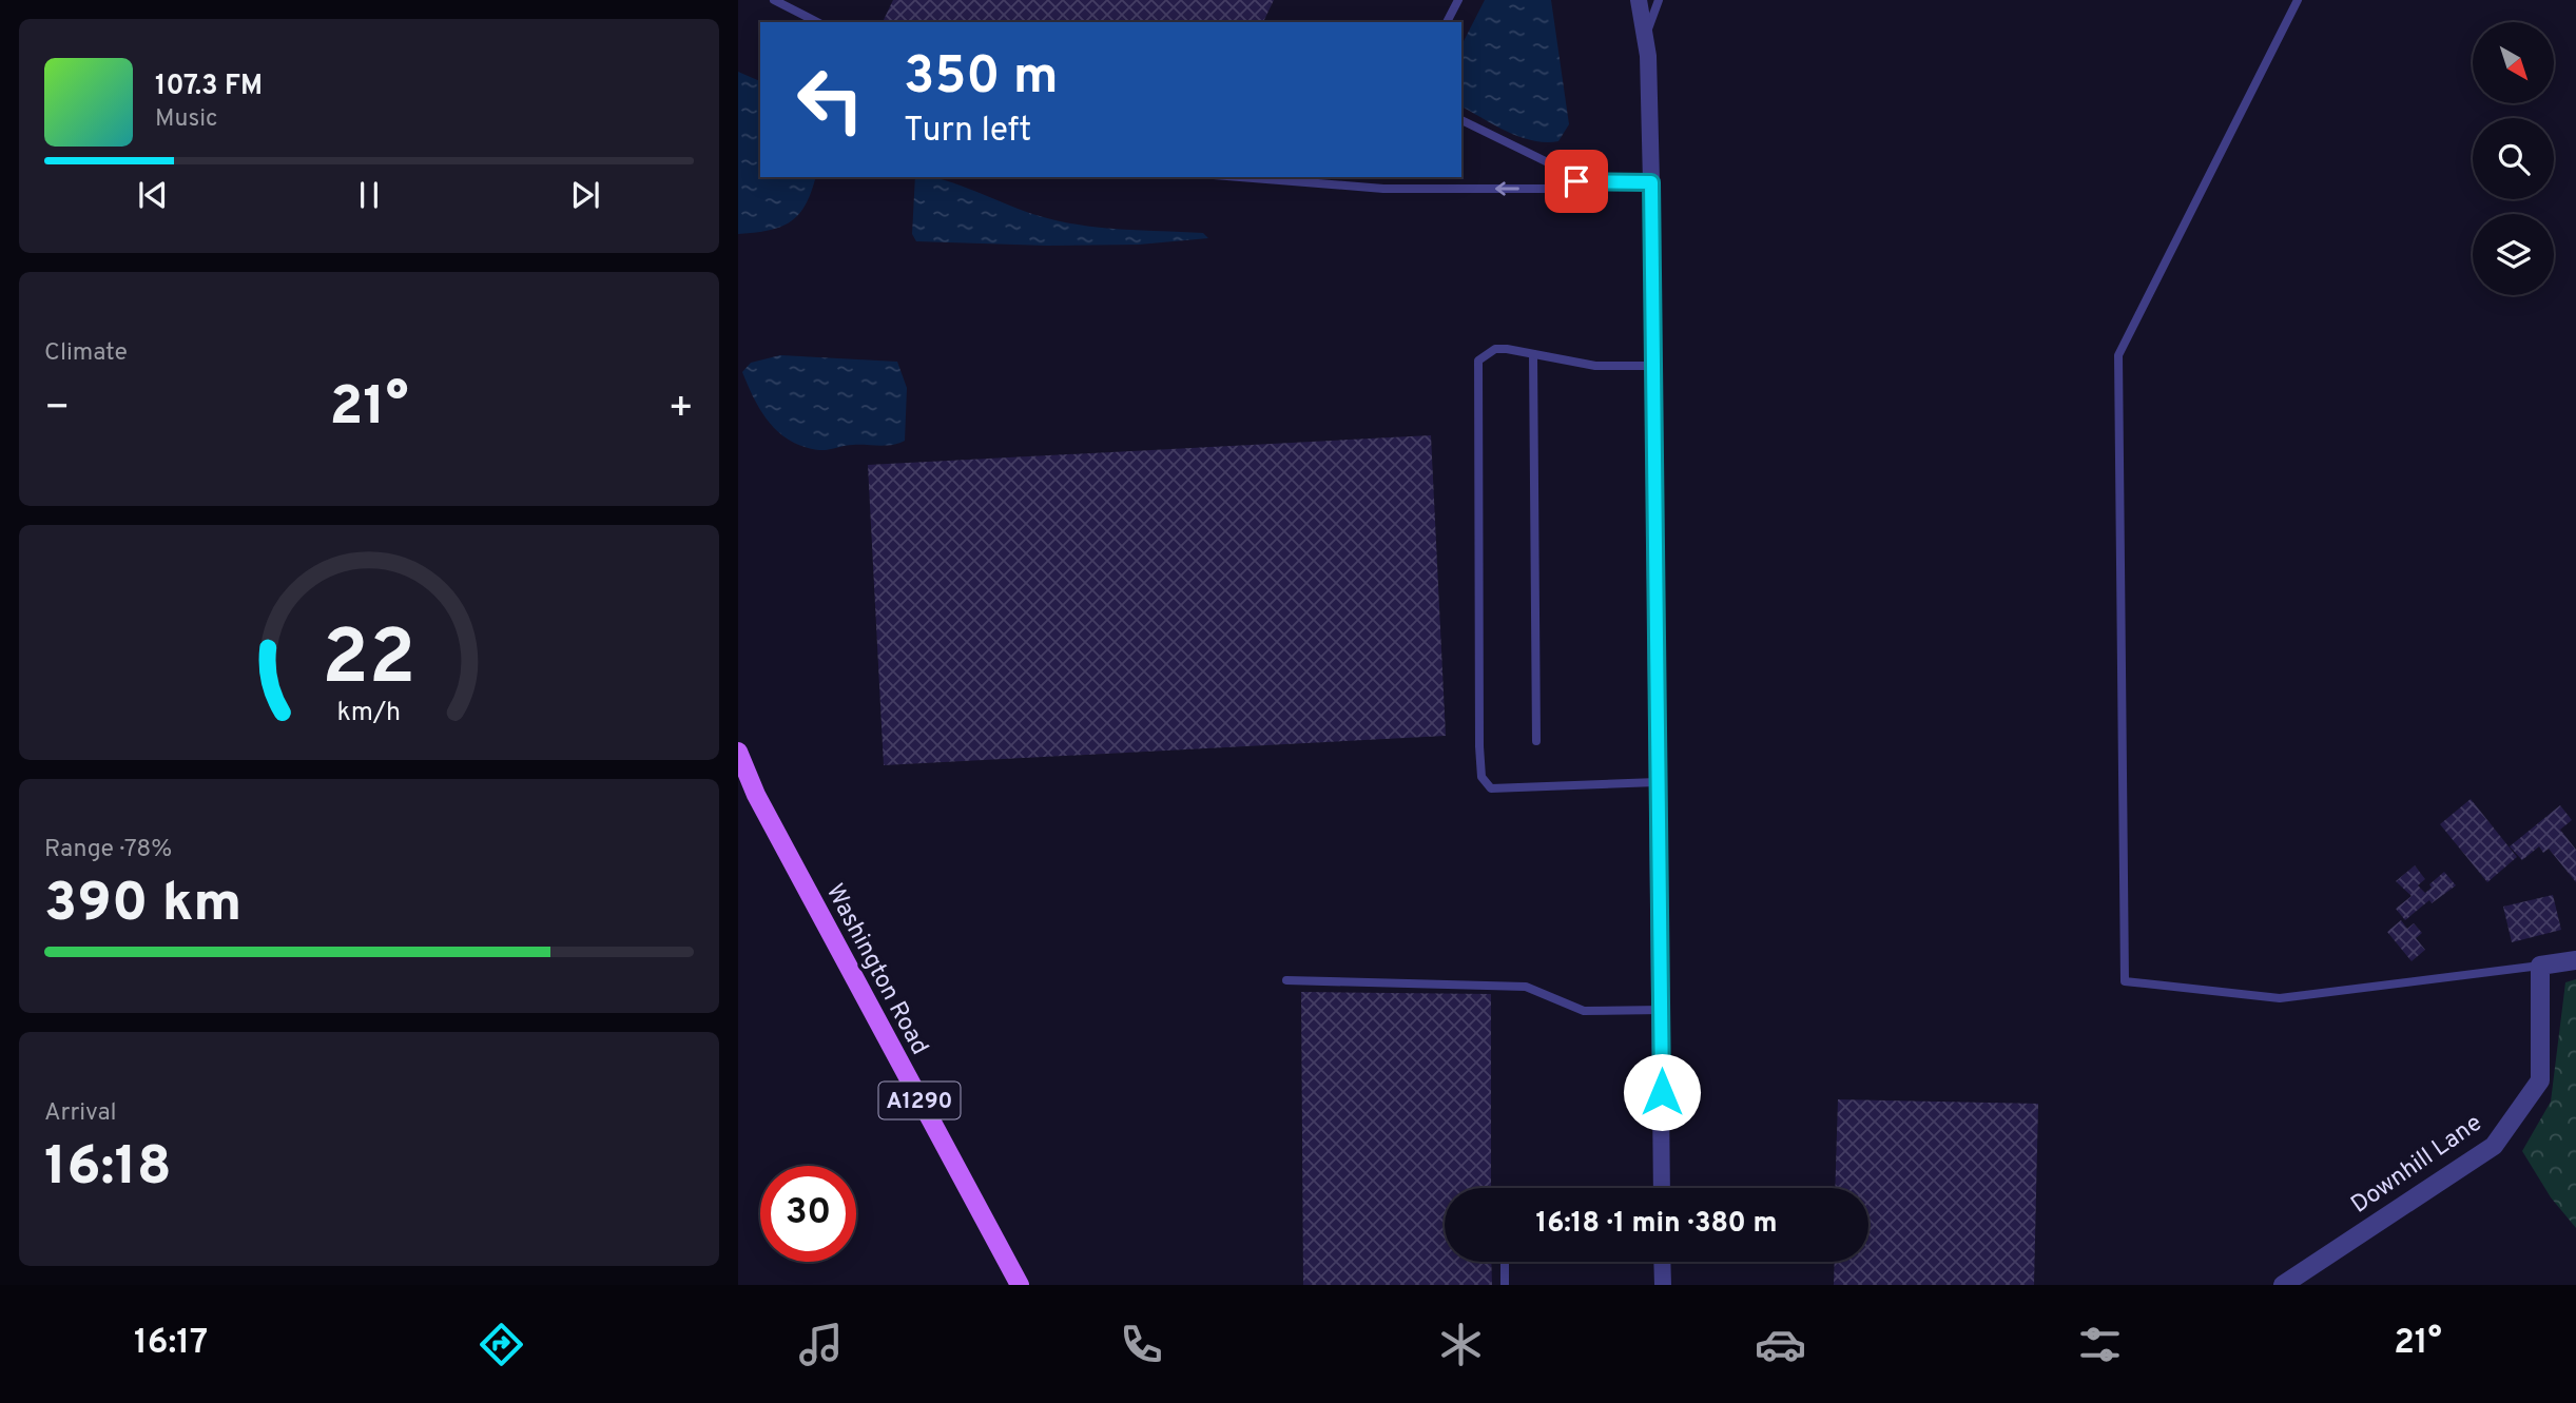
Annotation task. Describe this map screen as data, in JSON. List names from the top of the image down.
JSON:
{
  "streets": {
    "main road": ["Washington Road", "A1290"],
    "street": ["Downhill Lane"]
  },
  "north": "bottom right",
  "page": {
    "turn": ["350 m", "Turn left"],
    "song": ["107.3 FM", "Music"],
    "tile": [
      "Climate",
      ["Range · 78%", "390 km"],
      ["Arrival", "16:18"]
    ],
    "heat": ["−", "21°", "+"],
    "limit": "30",
    "trip": "16:18 · 1 min · 380 m",
    "tabs": ["16:17", "21°"],
    "gauge": ["22", "km/h"]
  }
}
